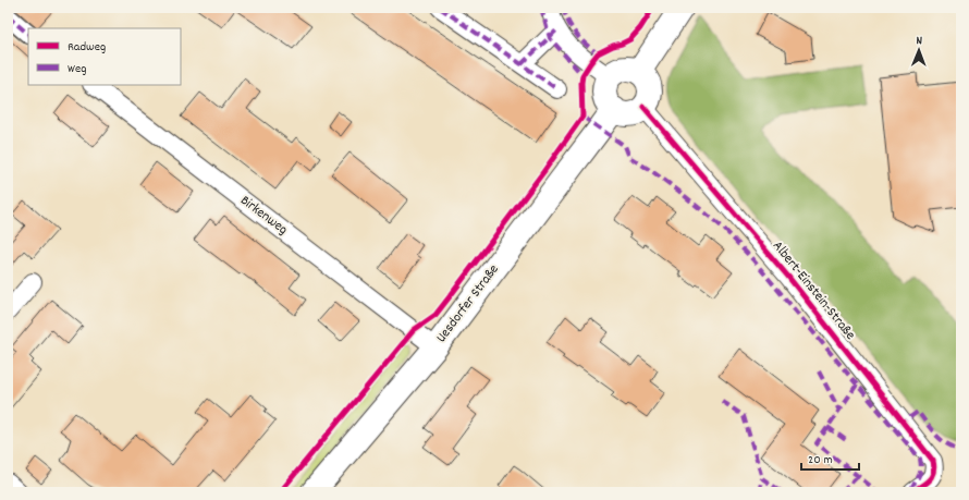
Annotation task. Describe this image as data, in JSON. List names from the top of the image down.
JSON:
{
  "streets": {
    "street": ["Birkenweg", "Albert-Einstein-Straße", "Uesdorfer Straße"]
  },
  "crossings": [
    ["Birkenweg", "Uesdorfer Straße"],
    ["Albert-Einstein-Straße", "Uesdorfer Straße"]
  ],
  "legend": ["Radweg", "Weg"],
  "scale_bar": "20 m",
  "north": "top"
}
